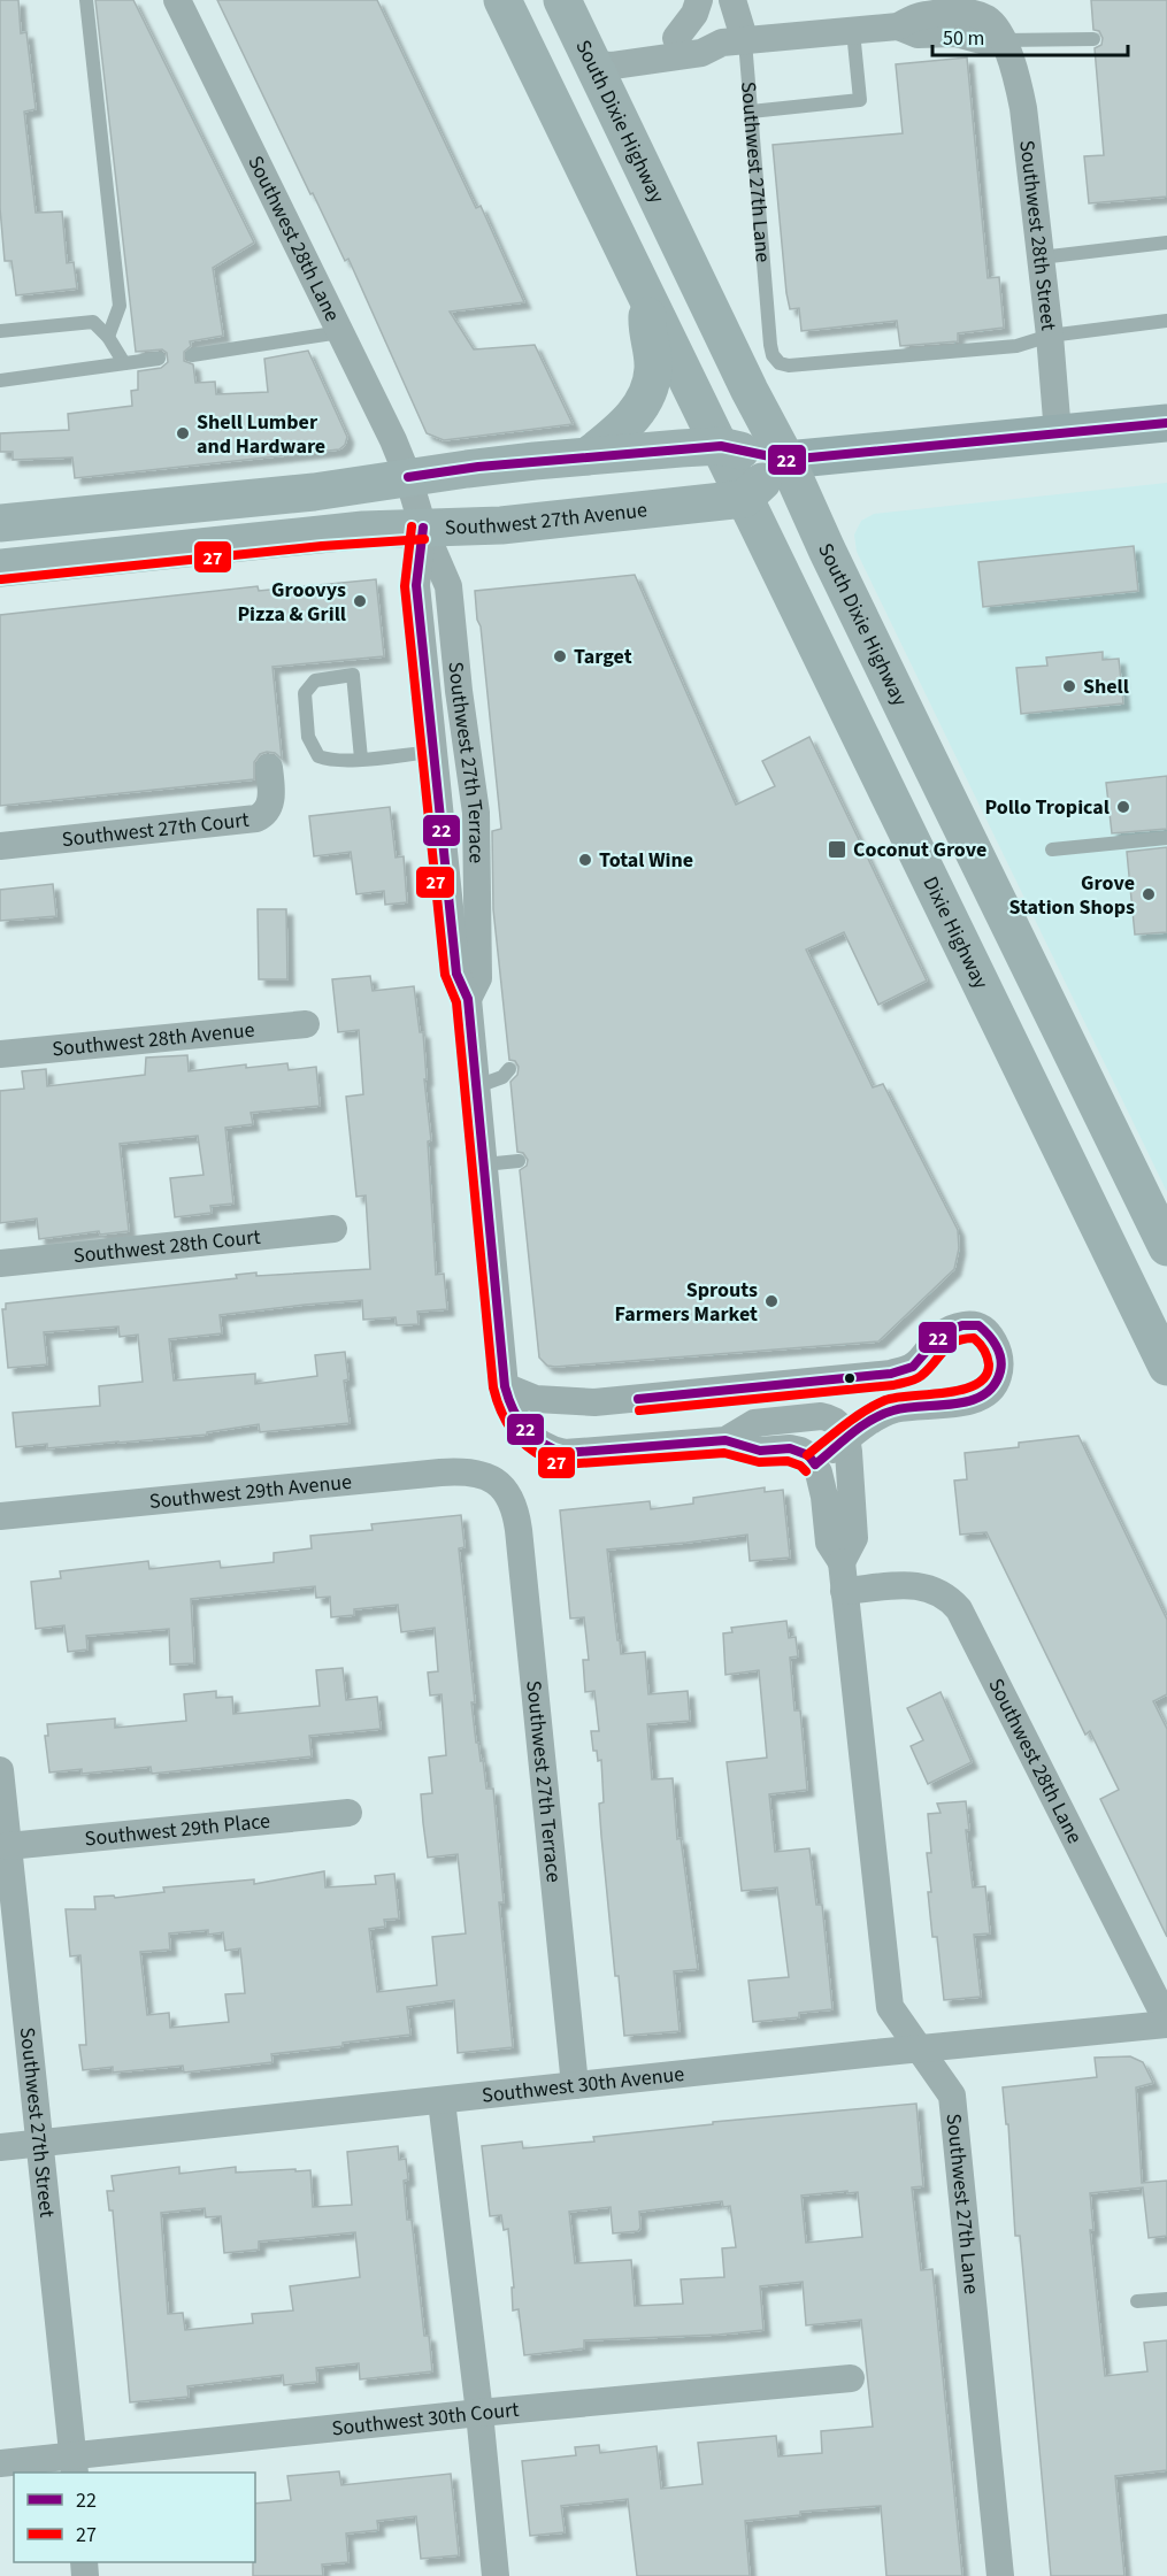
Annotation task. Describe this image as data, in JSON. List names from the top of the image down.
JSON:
{
  "streets": {
    "highway": ["South Dixie Highway", "Southwest 27th Avenue", "Dixie Highway"],
    "street": [
      "Southwest 27th Lane",
      "Southwest 28th Street",
      "Southwest 28th Lane",
      "Southwest 27th Terrace",
      "Southwest 27th Court",
      "Southwest 28th Avenue",
      "Southwest 28th Court",
      "Southwest 29th Avenue",
      "Southwest 29th Place",
      "Southwest 30th Avenue",
      "Southwest 27th Street",
      "Southwest 30th Court"
    ]
  },
  "crossings": [
    ["Southwest 27th Lane", "Southwest 28th Street"],
    ["Southwest 27th Lane", "Southwest 28th Lane"],
    ["Southwest 27th Lane", "Southwest 30th Avenue"],
    ["Southwest 28th Lane", "Southwest 27th Terrace"],
    ["Southwest 28th Lane", "Southwest 30th Avenue"],
    ["Southwest 27th Avenue", "Southwest 27th Terrace"],
    ["Southwest 27th Avenue", "Dixie Highway"],
    ["Southwest 27th Terrace", "Southwest 29th Avenue"],
    ["Southwest 27th Terrace", "Southwest 30th Avenue"],
    ["Southwest 29th Place", "Southwest 27th Street"],
    ["Southwest 30th Avenue", "Southwest 27th Street"],
    ["Southwest 27th Street", "Southwest 30th Court"]
  ],
  "places": {
    "other": [
      "Shell Lumber and Hardware",
      "Groovys Pizza & Grill",
      "Target",
      "Shell",
      "Pollo Tropical",
      "Total Wine",
      "Grove Station Shops",
      "Sprouts Farmers Market"
    ],
    "transit": ["Coconut Grove"]
  },
  "lines": ["transit line 22", "transit line 27"],
  "legend": ["22", "27"],
  "scale_bar": "50 m"
}
